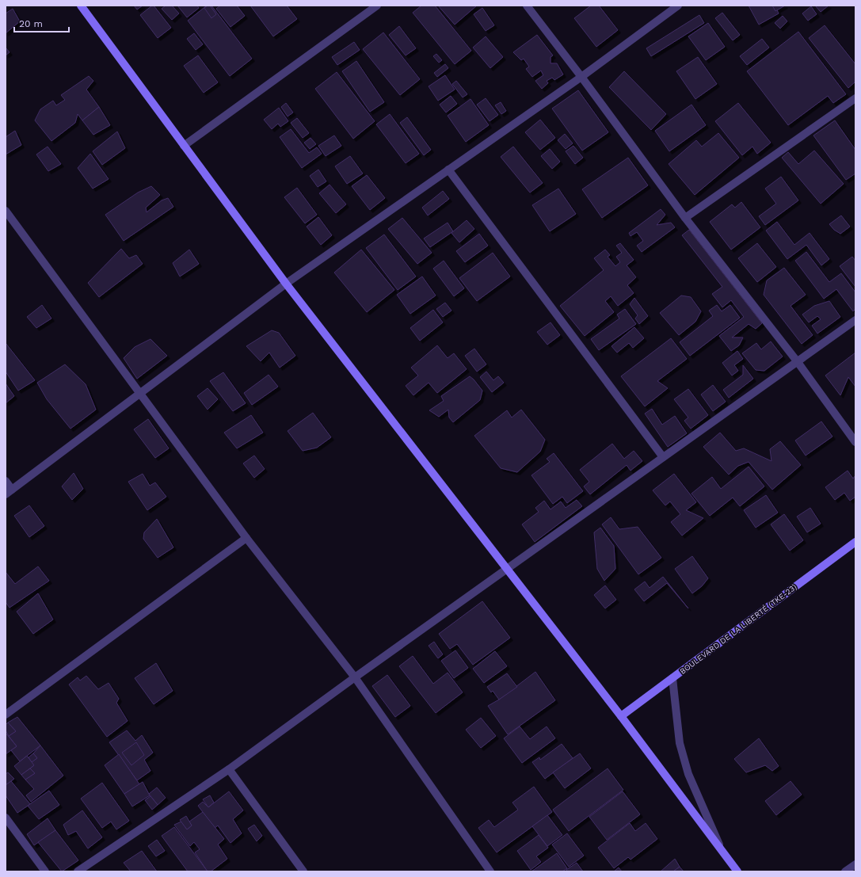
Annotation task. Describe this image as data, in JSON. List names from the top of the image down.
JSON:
{
  "streets": {
    "street": ["BOULEVARD DE LA LIBERTÉ (TKE-23)"]
  },
  "scale_bar": "20 m"
}
